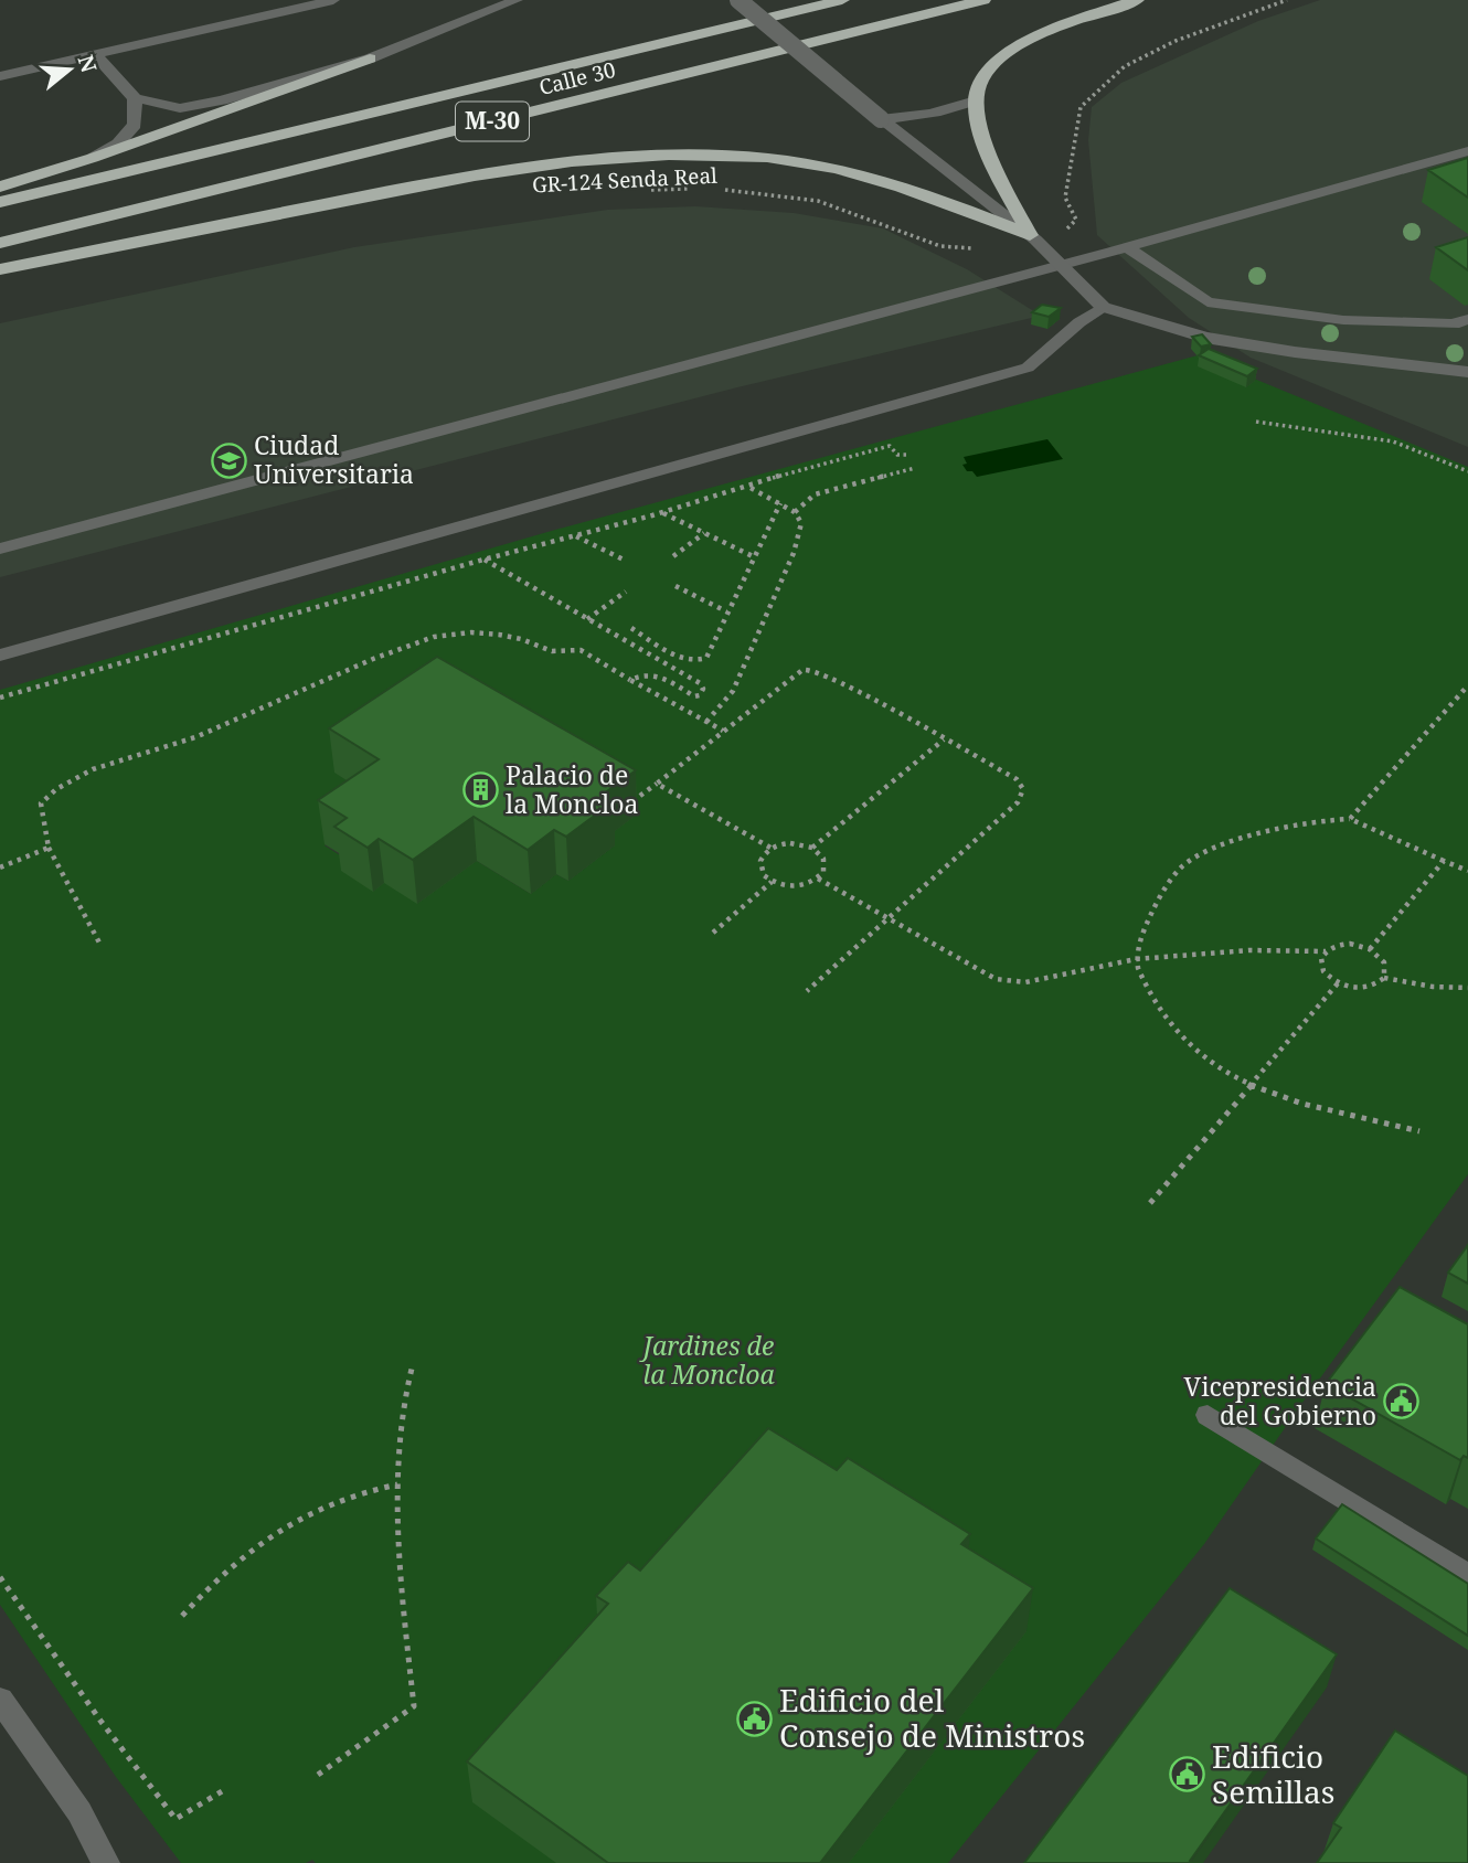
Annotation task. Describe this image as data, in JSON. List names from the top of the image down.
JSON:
{
  "streets": {
    "highway": ["Calle 30", "M-30"],
    "path": ["GR-124 Senda Real"]
  },
  "parks": ["Jardines de la Moncloa"],
  "places": {
    "school or university": ["Ciudad Universitaria"],
    "building": ["Palacio de la Moncloa"],
    "public building": ["Vicepresidencia del Gobierno", "Edificio del Consejo de Ministros", "Edificio Semillas"]
  },
  "north": "right"
}
